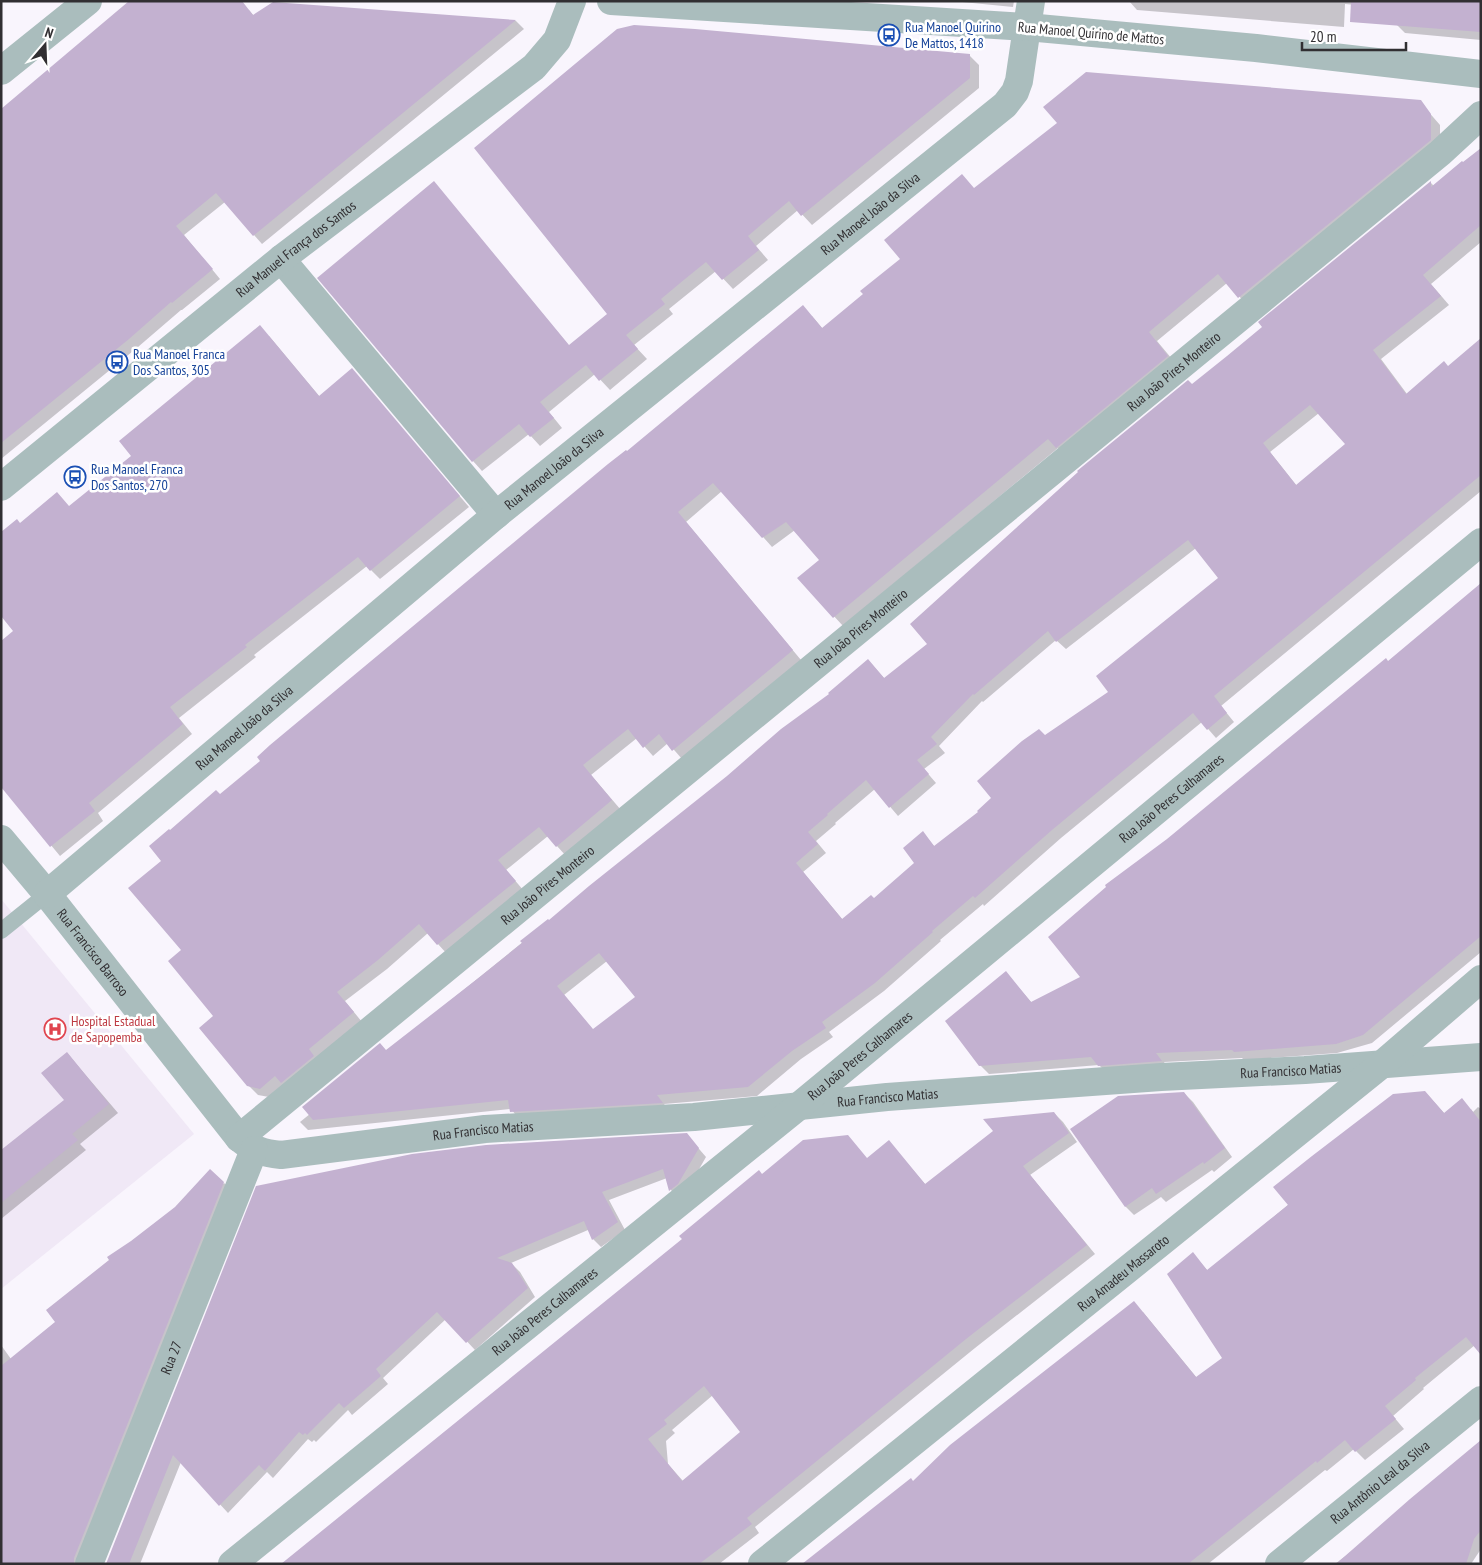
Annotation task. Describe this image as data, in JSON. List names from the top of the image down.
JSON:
{
  "streets": {
    "street": [
      "Rua Manoel Quirino de Mattos",
      "Rua Manoel João da Silva",
      "Rua Manuel França dos Santos",
      "Rua João Pires Monteiro",
      "Rua João Peres Calhamares",
      "Rua Francisco Barroso",
      "Rua Francisco Matias",
      "Rua Amadeu Massaroto",
      "Rua 27",
      "Rua Antônio Leal da Silva"
    ]
  },
  "crossings": [
    ["Rua Manoel Quirino de Mattos", "Rua Manoel João da Silva"],
    ["Rua Manoel João da Silva", "Rua Francisco Barroso"],
    ["Rua João Pires Monteiro", "Rua Francisco Barroso"],
    ["Rua João Pires Monteiro", "Rua Francisco Matias"],
    ["Rua João Pires Monteiro", "Rua 27"],
    ["Rua João Peres Calhamares", "Rua Francisco Matias"],
    ["Rua Francisco Barroso", "Rua Francisco Matias"],
    ["Rua Francisco Barroso", "Rua 27"],
    ["Rua Francisco Matias", "Rua Amadeu Massaroto"],
    ["Rua Francisco Matias", "Rua 27"]
  ],
  "places": {
    "bus stop": ["Rua Manoel Quirino De Mattos, 1418", "Rua Manoel Franca Dos Santos, 305", "Rua Manoel Franca Dos Santos, 270"],
    "hospital": ["Hospital Estadual de Sapopemba"]
  },
  "scale_bar": "20 m",
  "north": "top"
}
